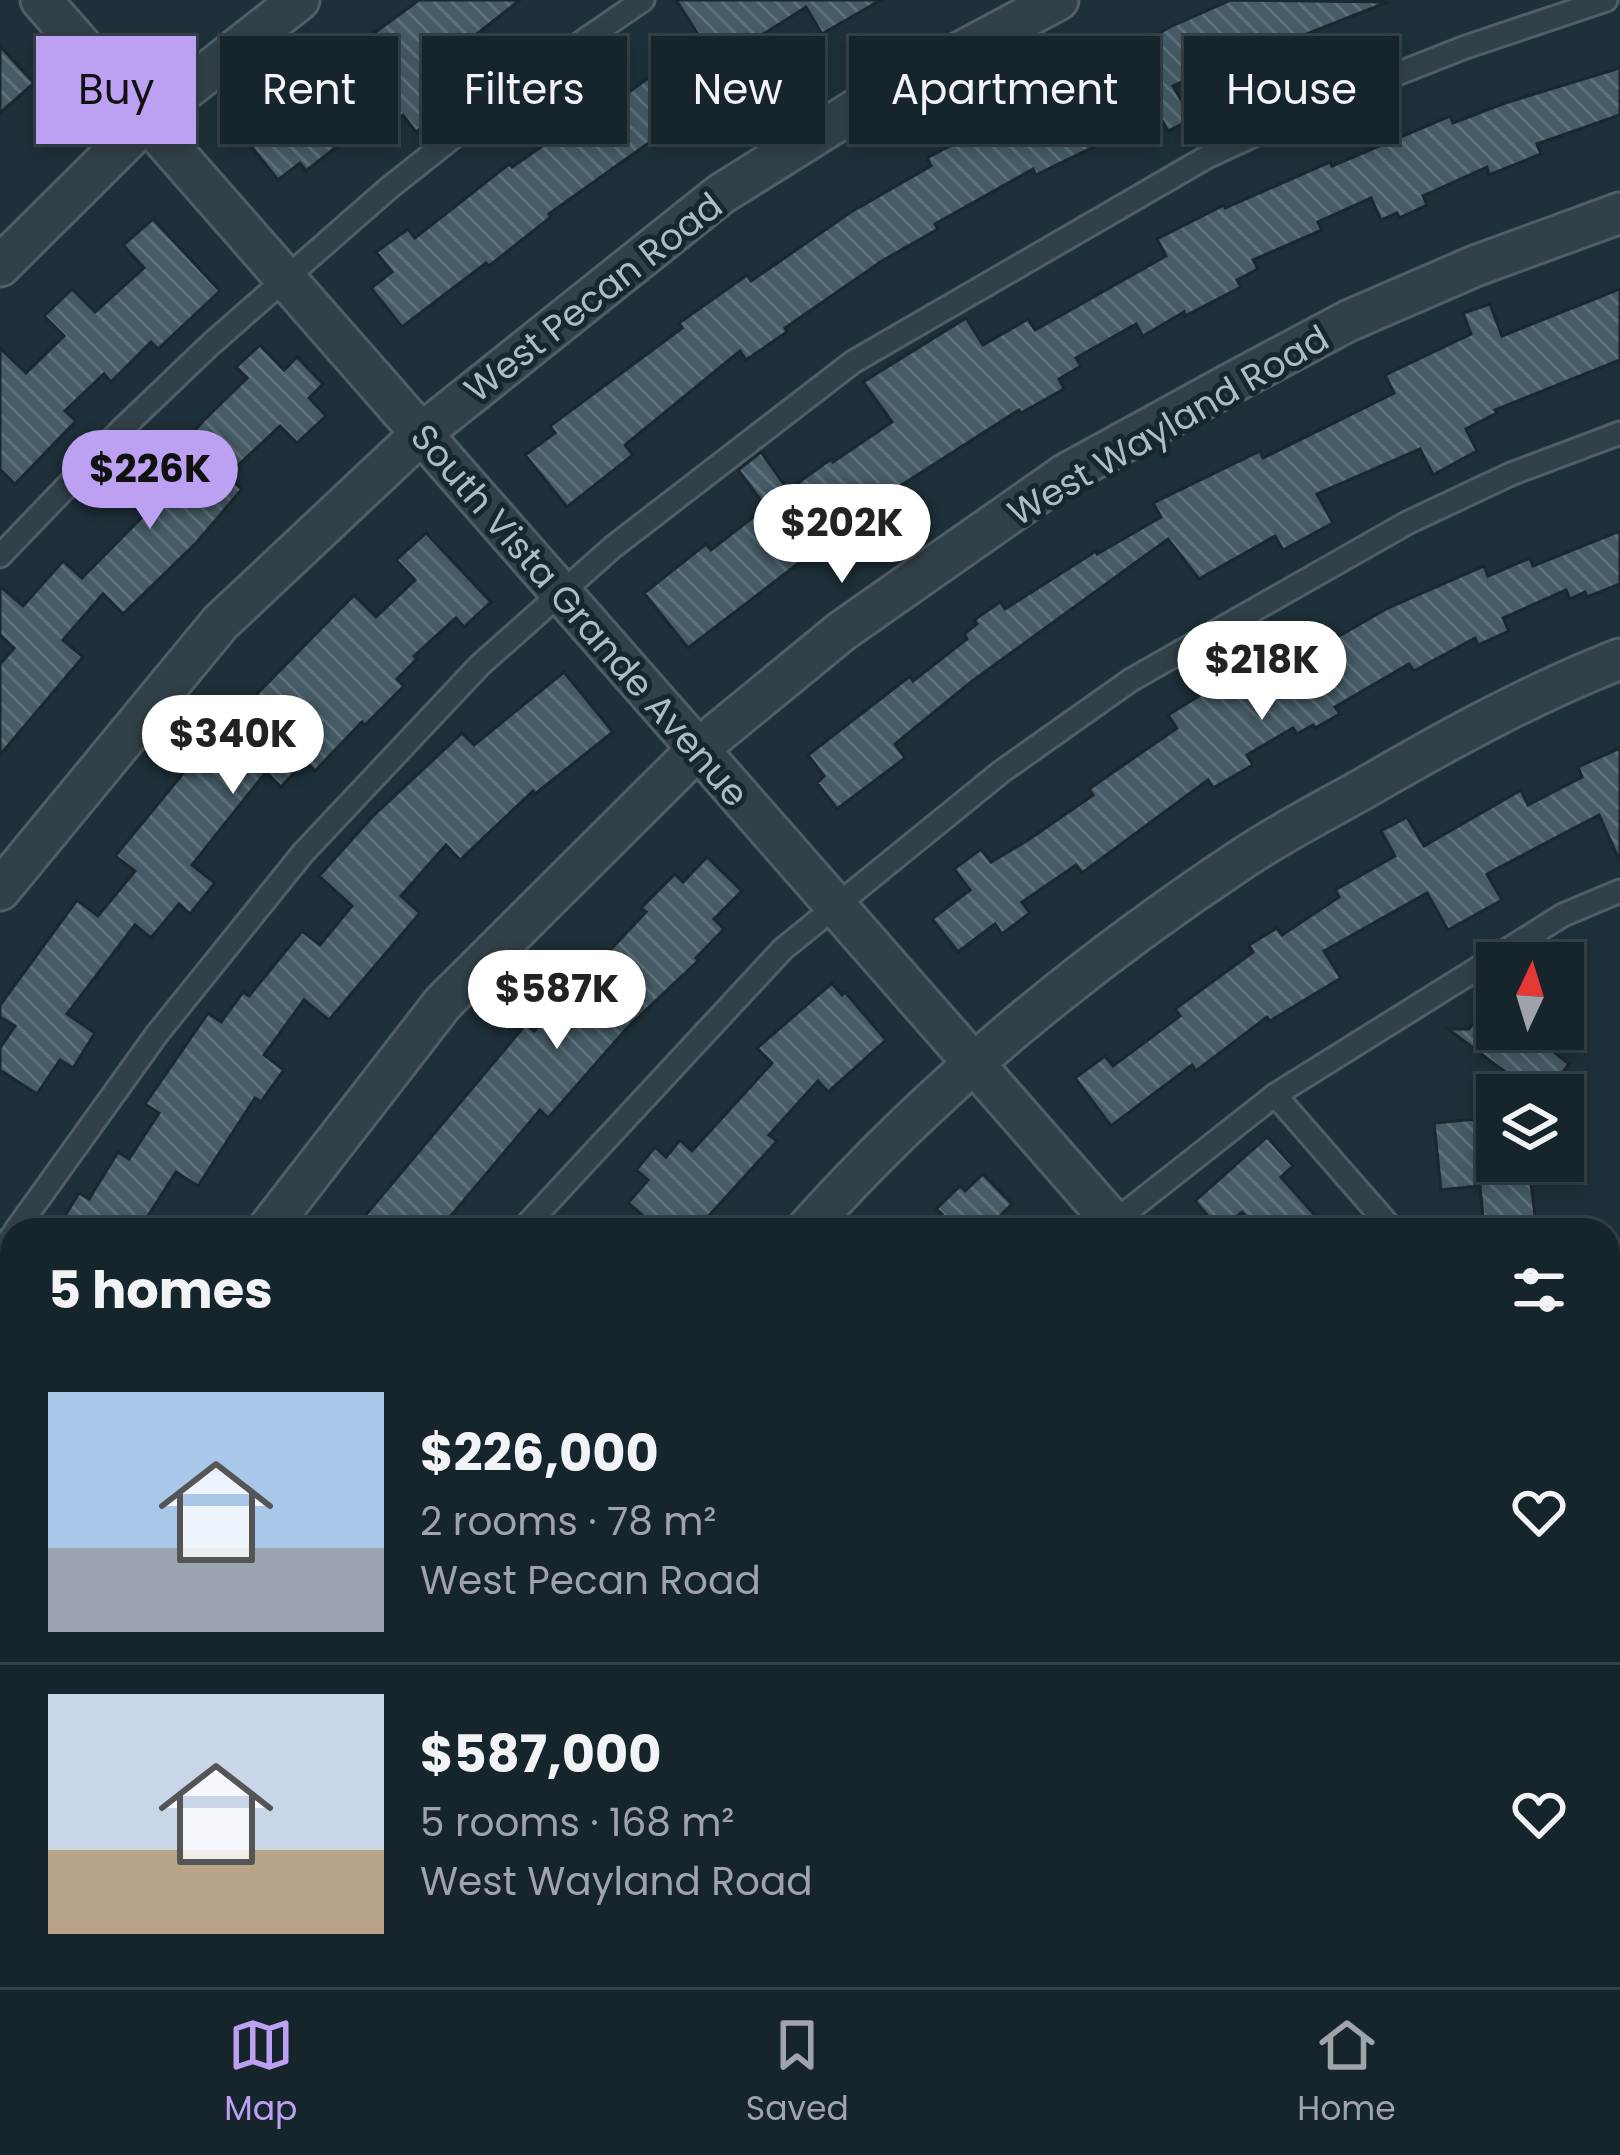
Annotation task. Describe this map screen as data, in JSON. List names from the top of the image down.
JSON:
{
  "streets": {
    "street": ["West Pecan Road", "West Wayland Road", "South Vista Grande Avenue"]
  },
  "crossings": [
    ["West Pecan Road", "South Vista Grande Avenue"],
    ["West Wayland Road", "South Vista Grande Avenue"]
  ],
  "north": "top",
  "page": {
    "chip": [
      "Buy",
      "Rent",
      "Filters",
      "New",
      "Apartment",
      "House"
    ],
    "price": [
      "$226K",
      "$202K",
      "$218K",
      "$340K",
      "$587K"
    ],
    "heading": "5 homes",
    "list": [
      {
        "name": "$226,000",
        "note": "2 rooms · 78 m² · West Pecan Road"
      },
      {
        "name": "$587,000",
        "note": "5 rooms · 168 m² · West Wayland Road"
      }
    ],
    "tabs": ["Map", "Saved", "Home"]
  }
}
